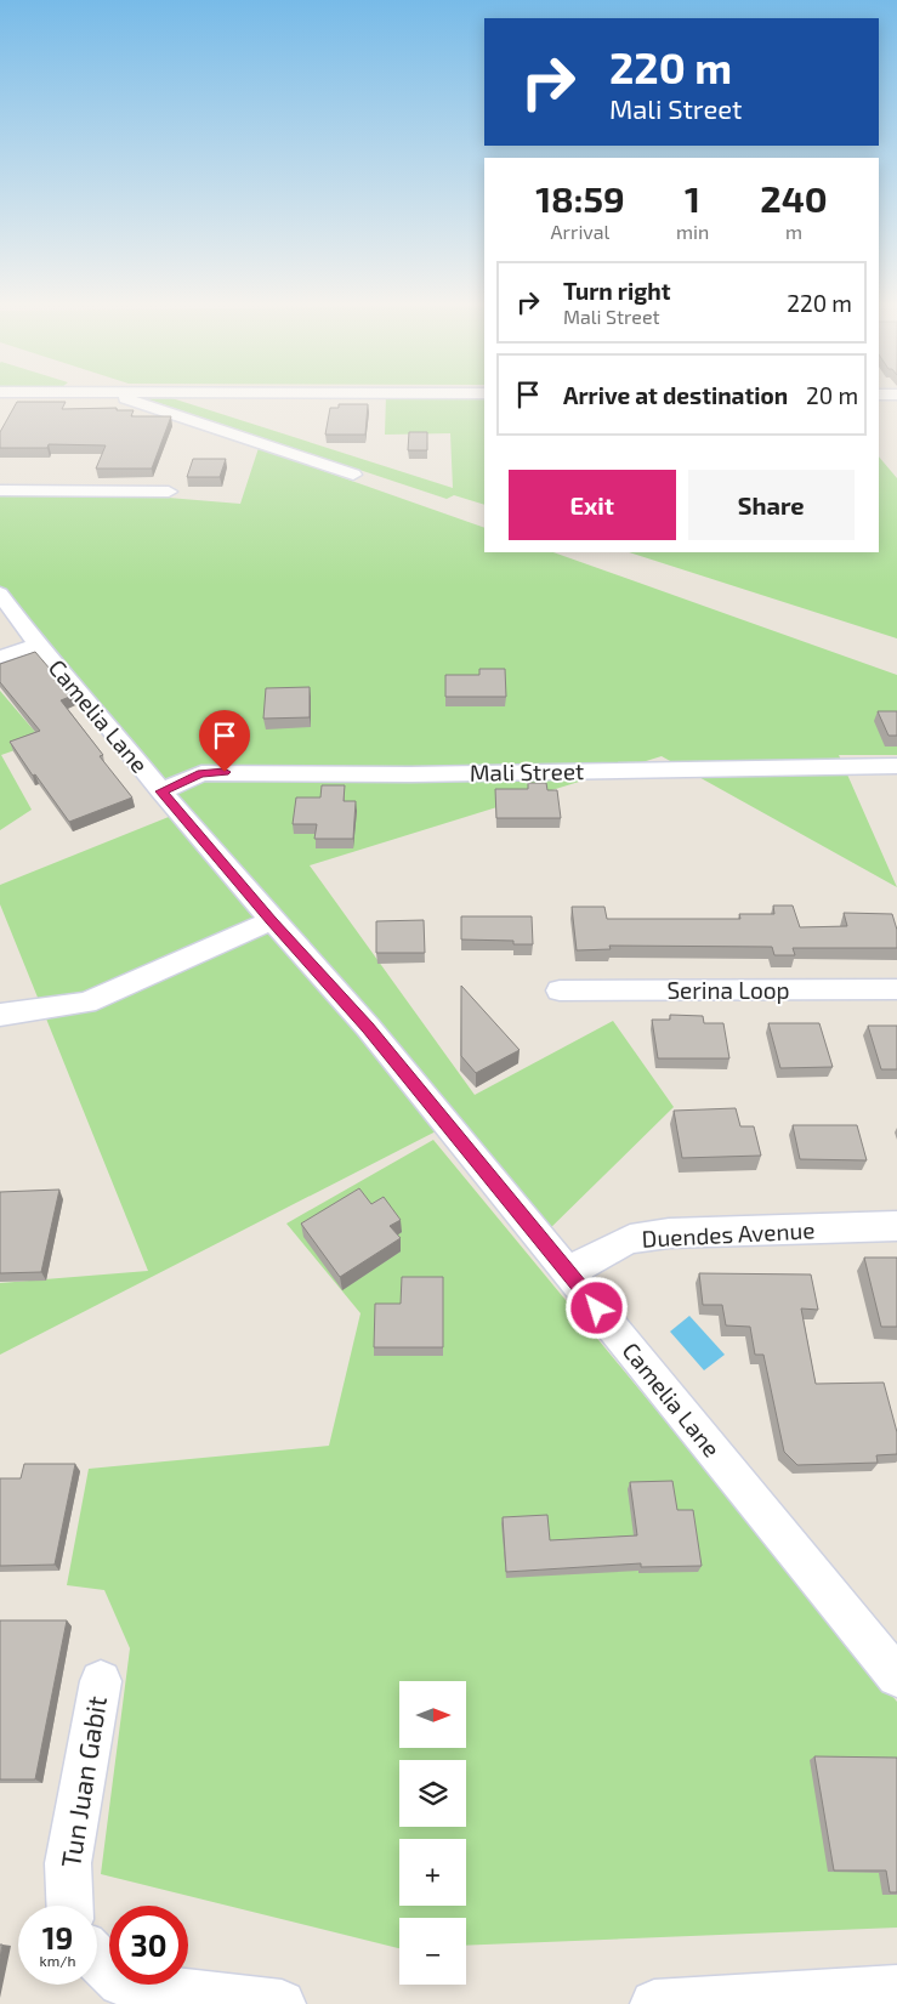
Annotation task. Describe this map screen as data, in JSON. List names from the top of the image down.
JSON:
{
  "streets": {
    "street": [
      "Camelia Lane",
      "Mali Street",
      "Serina Loop",
      "Duendes Avenue",
      "Tun Juan Gabit"
    ]
  },
  "crossings": [
    ["Camelia Lane", "Mali Street"],
    ["Camelia Lane", "Duendes Avenue"]
  ],
  "north": "right",
  "page": {
    "turn": ["220 m", "Mali Street"],
    "eta": [
      "18:59",
      "Arrival",
      "1",
      "min",
      "240",
      "m"
    ],
    "list": [
      {
        "name": "Turn right",
        "note": "Mali Street",
        "value": "220 m"
      },
      {
        "name": "Arrive at destination",
        "value": "20 m"
      }
    ],
    "buttons": ["Exit", "Share"],
    "map_buttons": ["+", "−"],
    "speed": "19 km/h",
    "limit": "30"
  }
}
